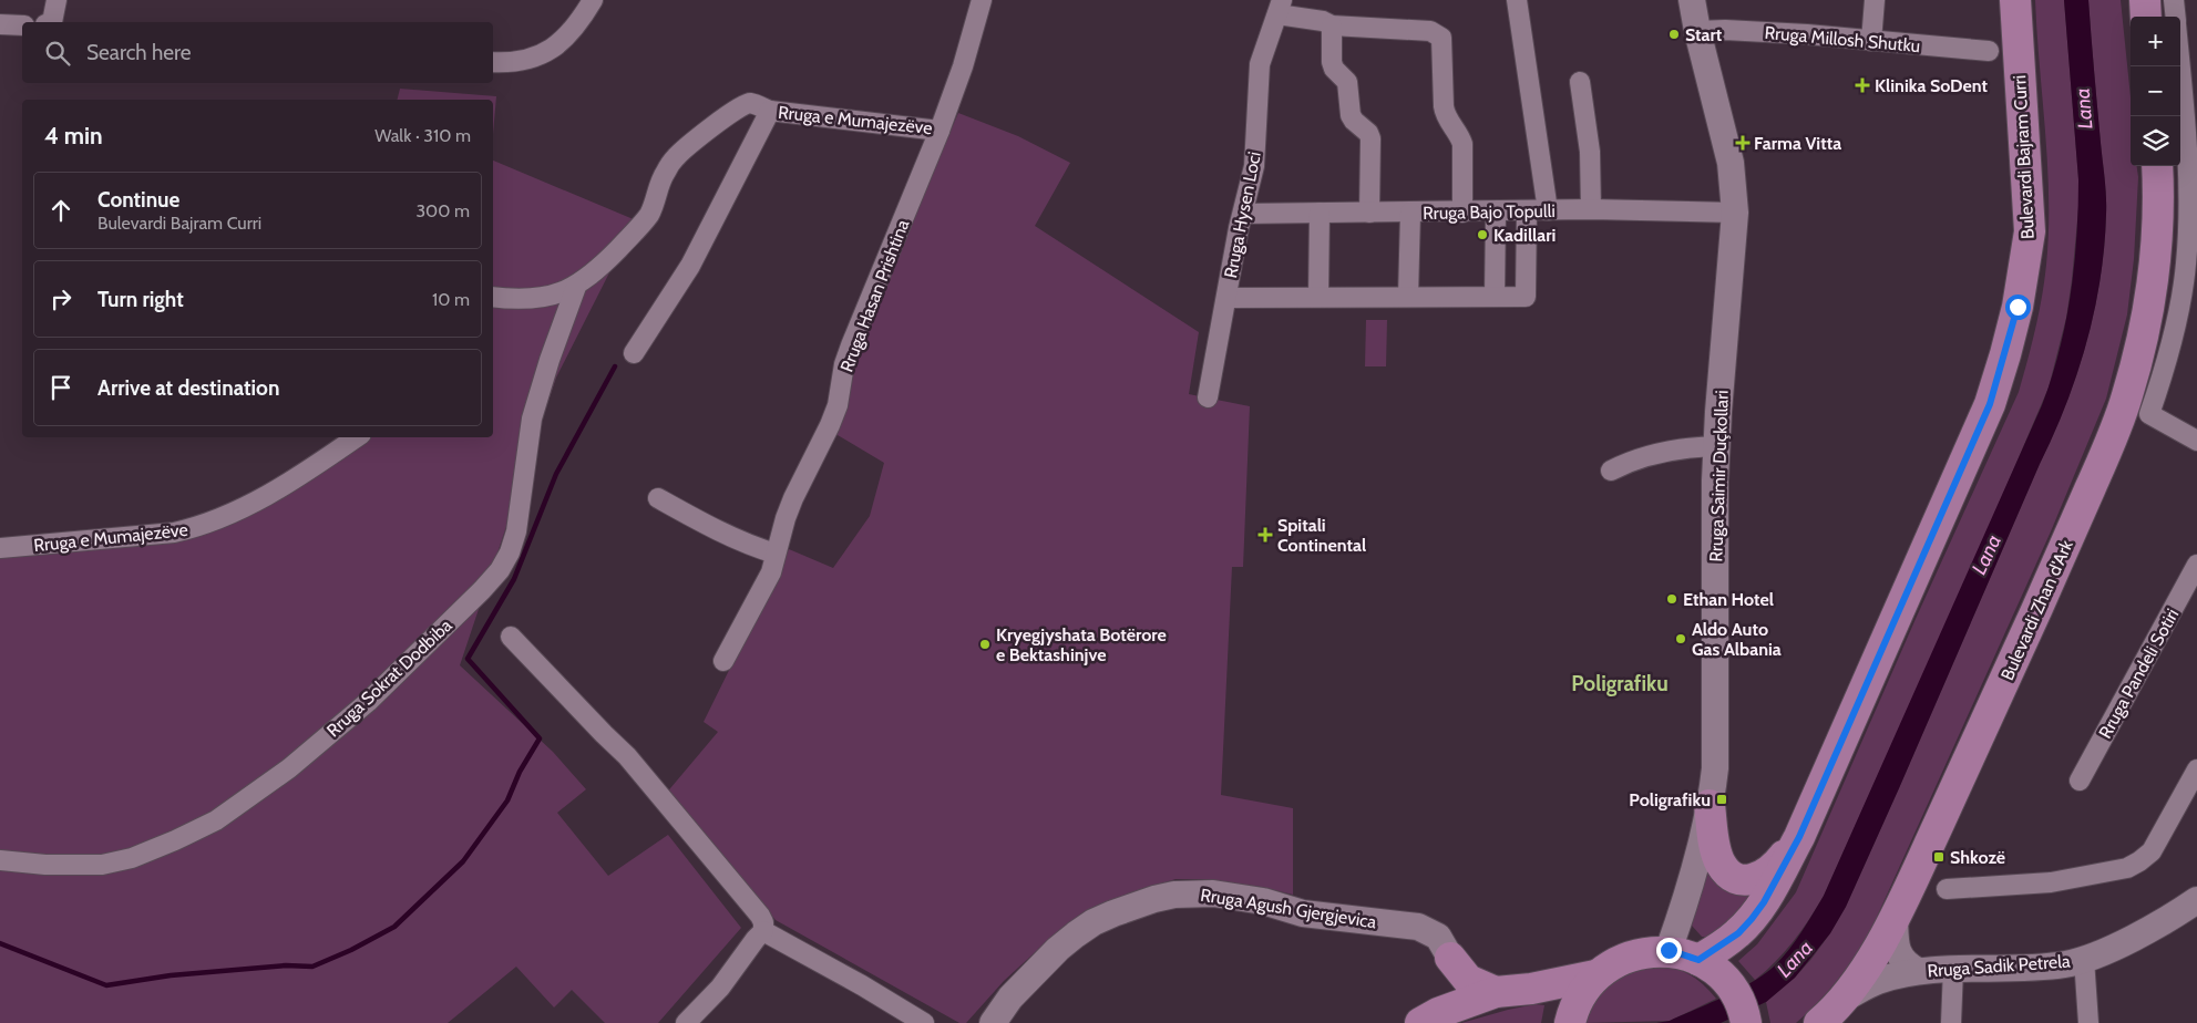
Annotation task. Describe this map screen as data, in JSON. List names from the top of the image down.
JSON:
{
  "streets": {
    "main road": [
      "Bulevardi Bajram Curri",
      "Rruga Saimir Duçkollari",
      "Bulevardi Zhan d'Ark",
      "Rruga Agush Gjergjevica",
      "Rruga Sadik Petrela"
    ],
    "street": [
      "Rruga Millosh Shutku",
      "Rruga e Mumajezëve",
      "Rruga Bajo Topulli",
      "Rruga Hysen Loci",
      "Rruga Hasan Prishtina",
      "Rruga Pandeli Sotiri",
      "Rruga Sokrat Dodbiba"
    ]
  },
  "crossings": [
    ["Rruga Millosh Shutku", "Rruga Saimir Duçkollari"],
    ["Rruga e Mumajezëve", "Rruga Hasan Prishtina"],
    ["Rruga e Mumajezëve", "Rruga Sokrat Dodbiba"],
    ["Rruga Bajo Topulli", "Rruga Hysen Loci"],
    ["Rruga Bajo Topulli", "Rruga Saimir Duçkollari"],
    ["Bulevardi Zhan d'Ark", "Rruga Sadik Petrela"]
  ],
  "districts": ["Poligrafiku"],
  "water": ["Lana"],
  "places": {
    "other": [
      "Start",
      "Kadillari",
      "Ethan Hotel",
      "Aldo Auto Gas Albania",
      "Kryegjyshata Botërore e Bektashinjve"
    ],
    "health": ["Klinika SoDent", "Farma Vitta", "Spitali Continental"],
    "transit": ["Poligrafiku", "Shkozë"]
  },
  "page": {
    "map_buttons": ["+", "−"],
    "search": "Search here",
    "heading": ["4 min", "Walk · 310 m"],
    "list": [
      ["Continue", "Bulevardi Bajram Curri", "300 m"],
      ["Turn right", "10 m"],
      "Arrive at destination"
    ]
  }
}
